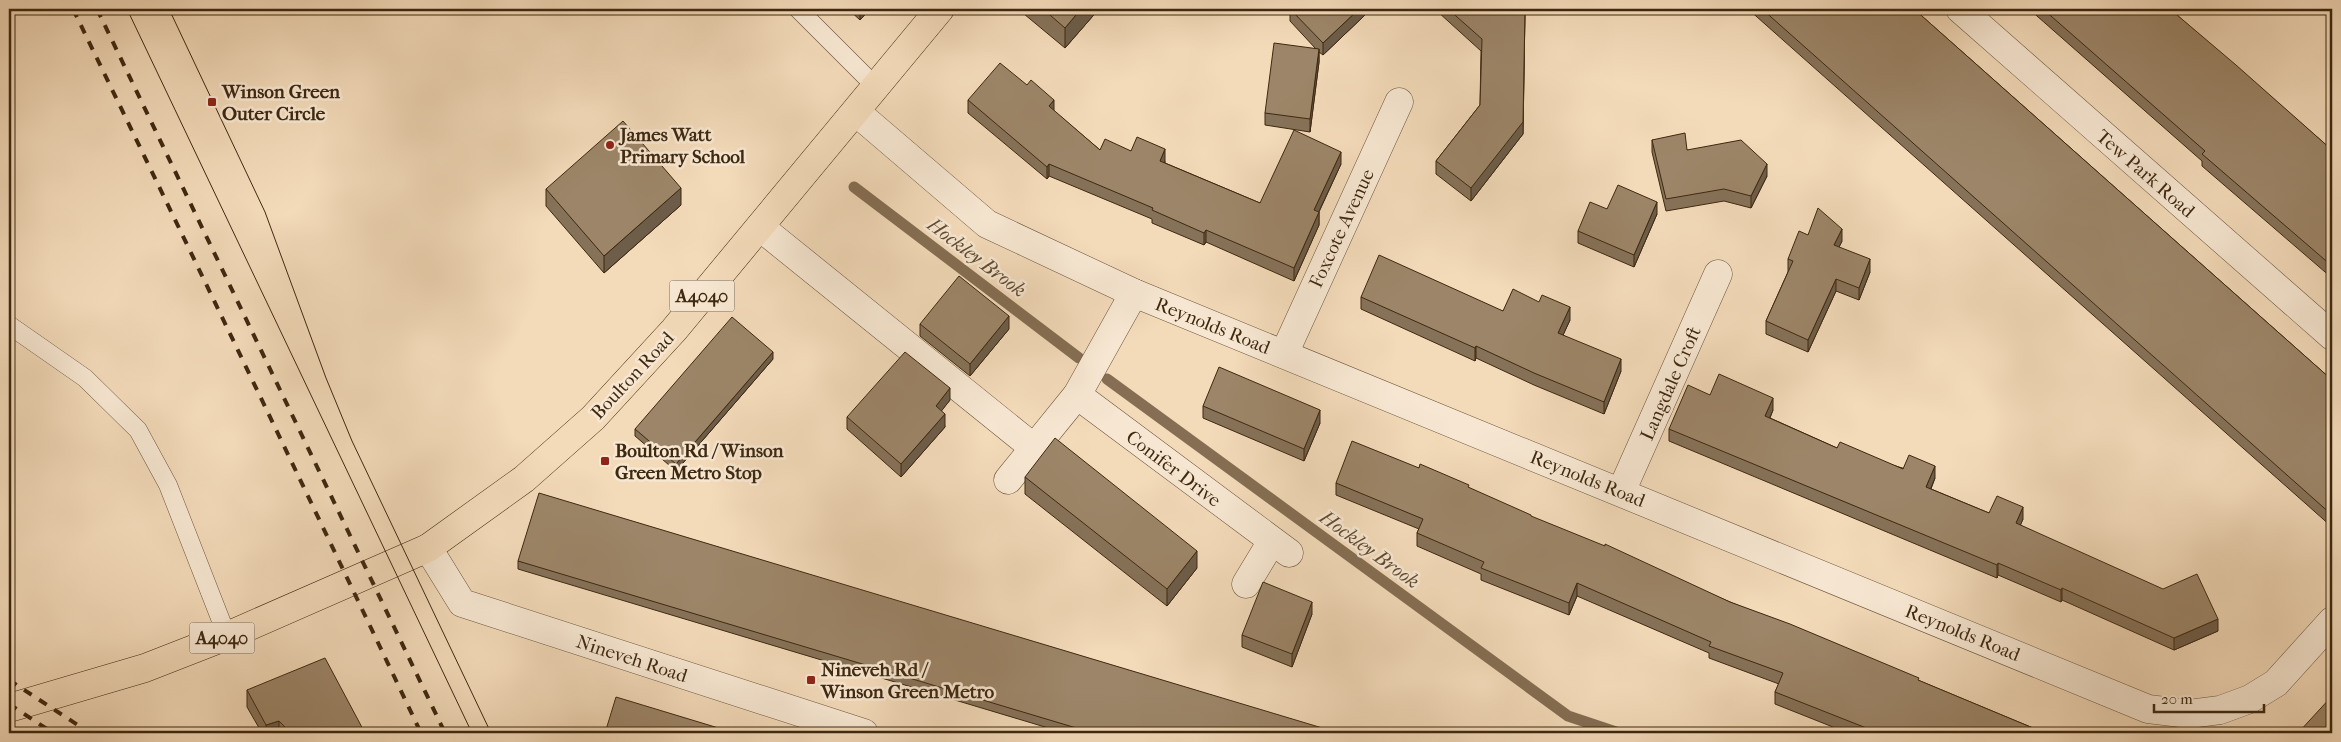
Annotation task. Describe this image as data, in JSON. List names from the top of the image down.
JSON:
{
  "streets": {
    "main road": ["A4040", "Boulton Road"],
    "street": [
      "Tew Park Road",
      "Foxcote Avenue",
      "Reynolds Road",
      "Langdale Croft",
      "Conifer Drive",
      "Nineveh Road"
    ]
  },
  "crossings": [
    ["Foxcote Avenue", "Reynolds Road"],
    ["A4040", "Boulton Road"],
    ["A4040", "Nineveh Road"],
    ["Reynolds Road", "Boulton Road"],
    ["Reynolds Road", "Langdale Croft"],
    ["Boulton Road", "Nineveh Road"]
  ],
  "water": ["Hockley Brook"],
  "places": {
    "transit": ["Winson Green Outer Circle", "Boulton Rd / Winson Green Metro Stop", "Nineveh Rd / Winson Green Metro"],
    "other": ["James Watt Primary School"]
  },
  "scale_bar": "20 m"
}
